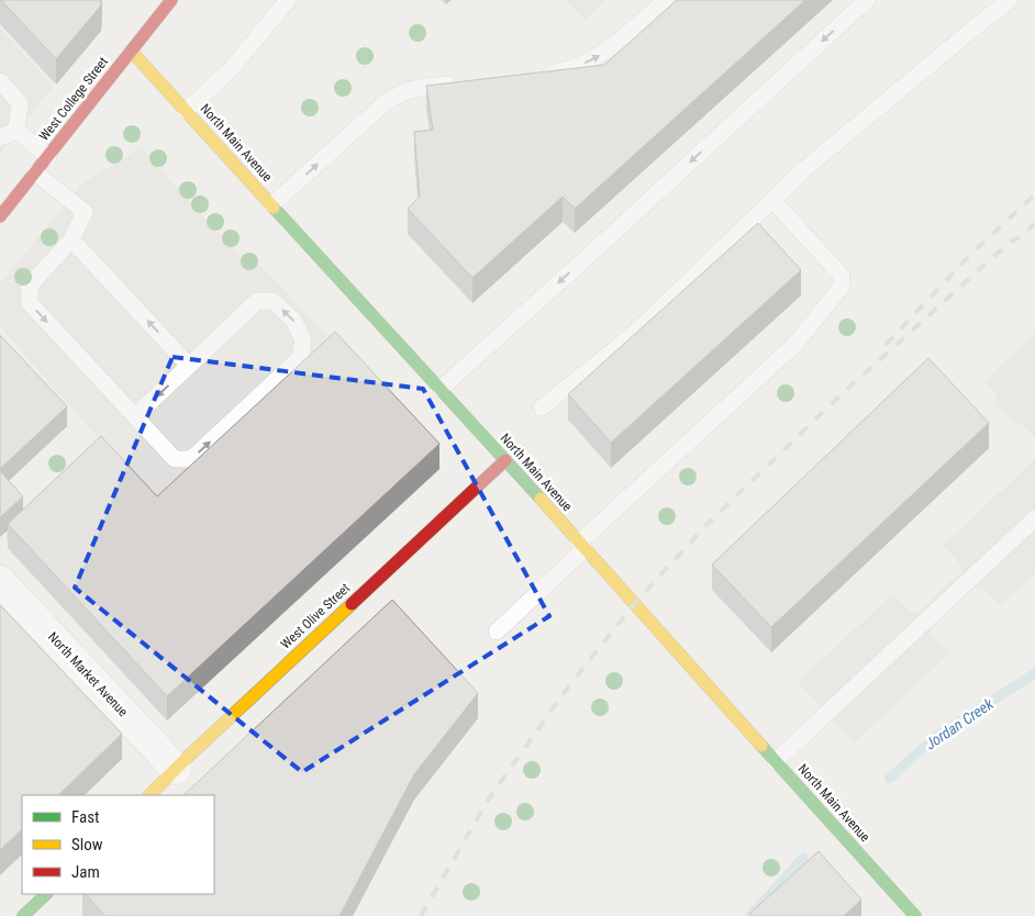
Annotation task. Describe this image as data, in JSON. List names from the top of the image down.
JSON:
{
  "streets": {
    "street": [
      "West College Street",
      "North Main Avenue",
      "West Olive Street",
      "North Market Avenue"
    ]
  },
  "crossings": [
    ["West College Street", "North Main Avenue"],
    ["North Main Avenue", "West Olive Street"],
    ["West Olive Street", "North Market Avenue"]
  ],
  "water": ["Jordan Creek"],
  "legend": ["Fast", "Slow", "Jam"]
}
